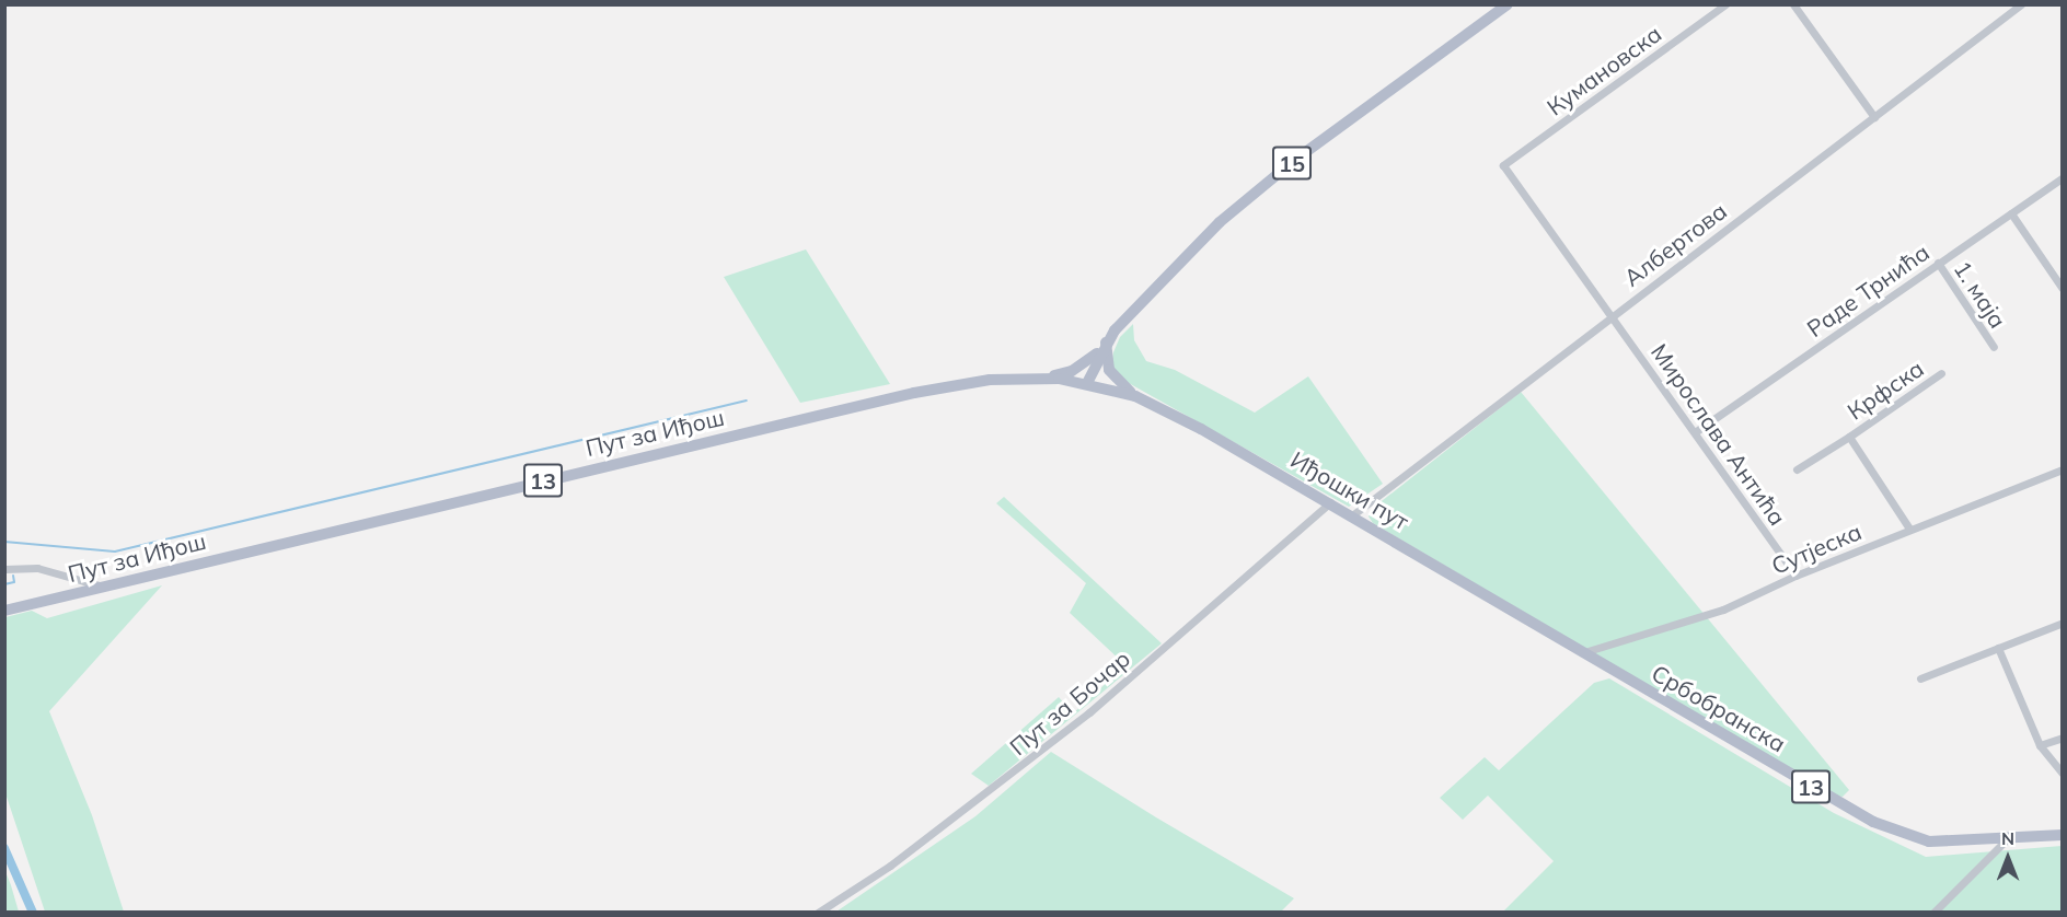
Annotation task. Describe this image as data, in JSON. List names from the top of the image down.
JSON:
{
  "streets": {
    "main road": [
      "15",
      "Пут за Иђош",
      "13",
      "Иђошки пут",
      "Србобранска"
    ],
    "street": [
      "Кумановска",
      "Албертова",
      "Раде Трнића",
      "1. маја",
      "Крфска",
      "Мирослава Антића",
      "Сутјеска",
      "Пут за Бочар"
    ]
  },
  "crossings": [
    ["Кумановска", "Мирослава Антића"],
    ["15", "Пут за Иђош"],
    ["15", "Иђошки пут"],
    ["Албертова", "Мирослава Антића"],
    ["Албертова", "Иђошки пут"],
    ["Раде Трнића", "1. маја"],
    ["Раде Трнића", "Мирослава Антића"],
    ["Крфска", "Сутјеска"],
    ["Пут за Иђош", "Иђошки пут"],
    ["Мирослава Антића", "Сутјеска"],
    ["Иђошки пут", "Сутјеска"],
    ["Иђошки пут", "Пут за Бочар"],
    ["Иђошки пут", "Србобранска"],
    ["Сутјеска", "Србобранска"]
  ],
  "north": "top"
}
